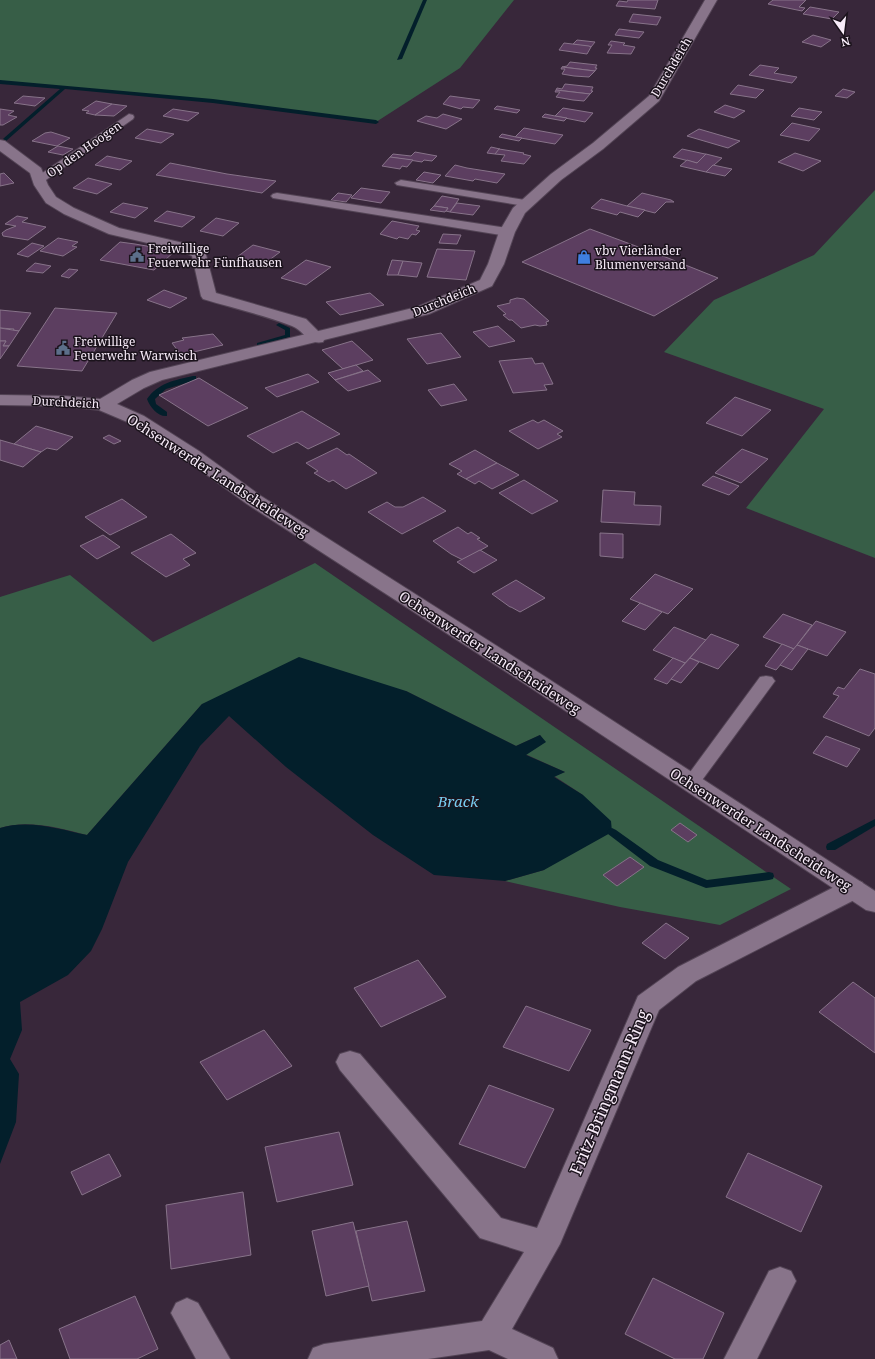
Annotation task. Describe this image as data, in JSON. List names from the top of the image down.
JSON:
{
  "streets": {
    "street": [
      "Durchdeich",
      "Op den Hoogen",
      "Ochsenwerder Landscheideweg",
      "Fritz-Bringmann-Ring"
    ]
  },
  "crossings": [
    ["Durchdeich", "Op den Hoogen"],
    ["Durchdeich", "Ochsenwerder Landscheideweg"],
    ["Ochsenwerder Landscheideweg", "Fritz-Bringmann-Ring"]
  ],
  "water": ["Brack"],
  "places": {
    "public building": ["Freiwillige Feuerwehr Fünfhausen", "Freiwillige Feuerwehr Warwisch"],
    "shop": ["vbv Vierländer Blumenversand"]
  },
  "north": "bottom"
}
